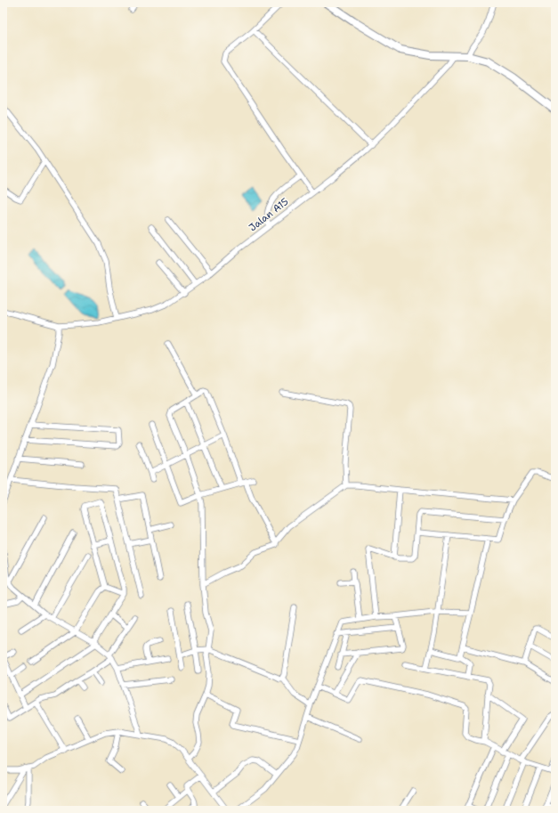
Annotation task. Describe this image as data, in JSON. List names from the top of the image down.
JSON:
{
  "streets": {
    "street": ["Jalan A15"]
  }
}
